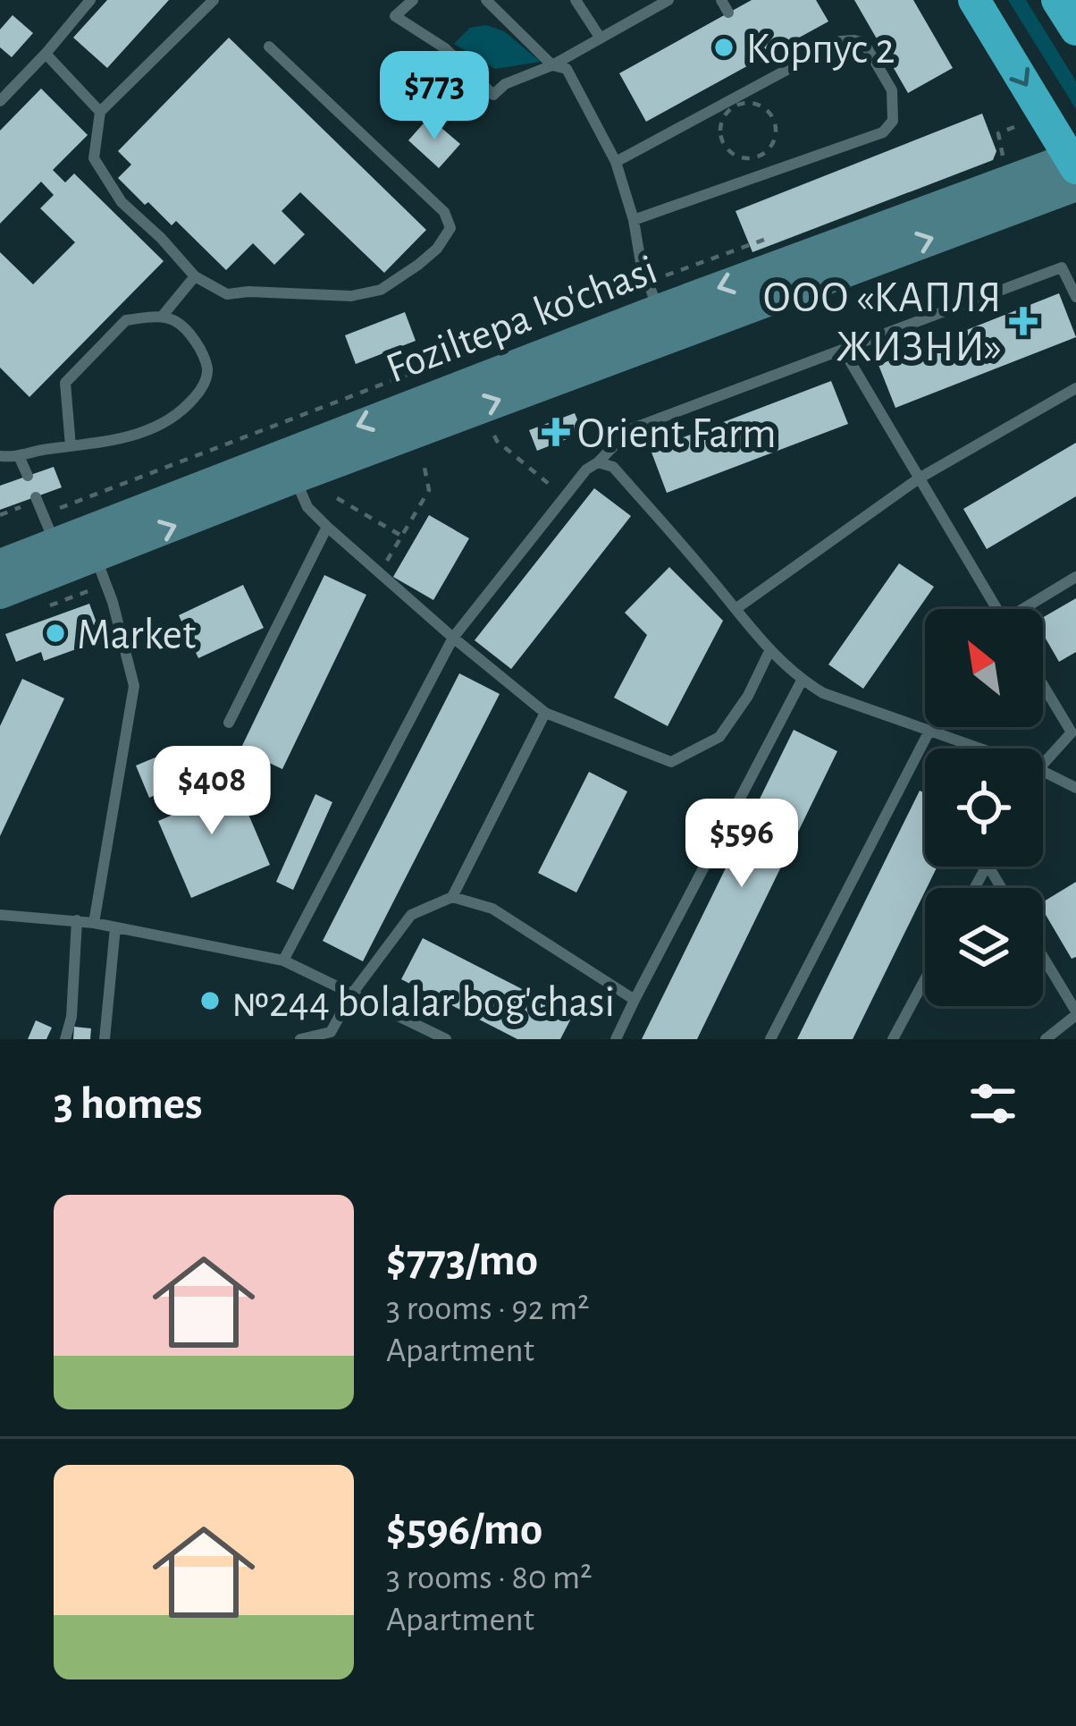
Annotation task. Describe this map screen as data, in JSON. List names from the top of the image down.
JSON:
{
  "streets": {
    "main road": ["Foziltepa ko'chasi"]
  },
  "places": {
    "other": ["Корпус 2", "Market", "№244 bolalar bog'chasi"],
    "health": ["ООО «КАПЛЯ ЖИЗНИ»", "Orient Farm"]
  },
  "north": "top left",
  "page": {
    "price": ["$773", "$408", "$596"],
    "heading": "3 homes",
    "list": [
      {
        "name": "$773/mo",
        "note": "3 rooms · 92 m² · Apartment"
      },
      {
        "name": "$596/mo",
        "note": "3 rooms · 80 m² · Apartment"
      }
    ]
  }
}
